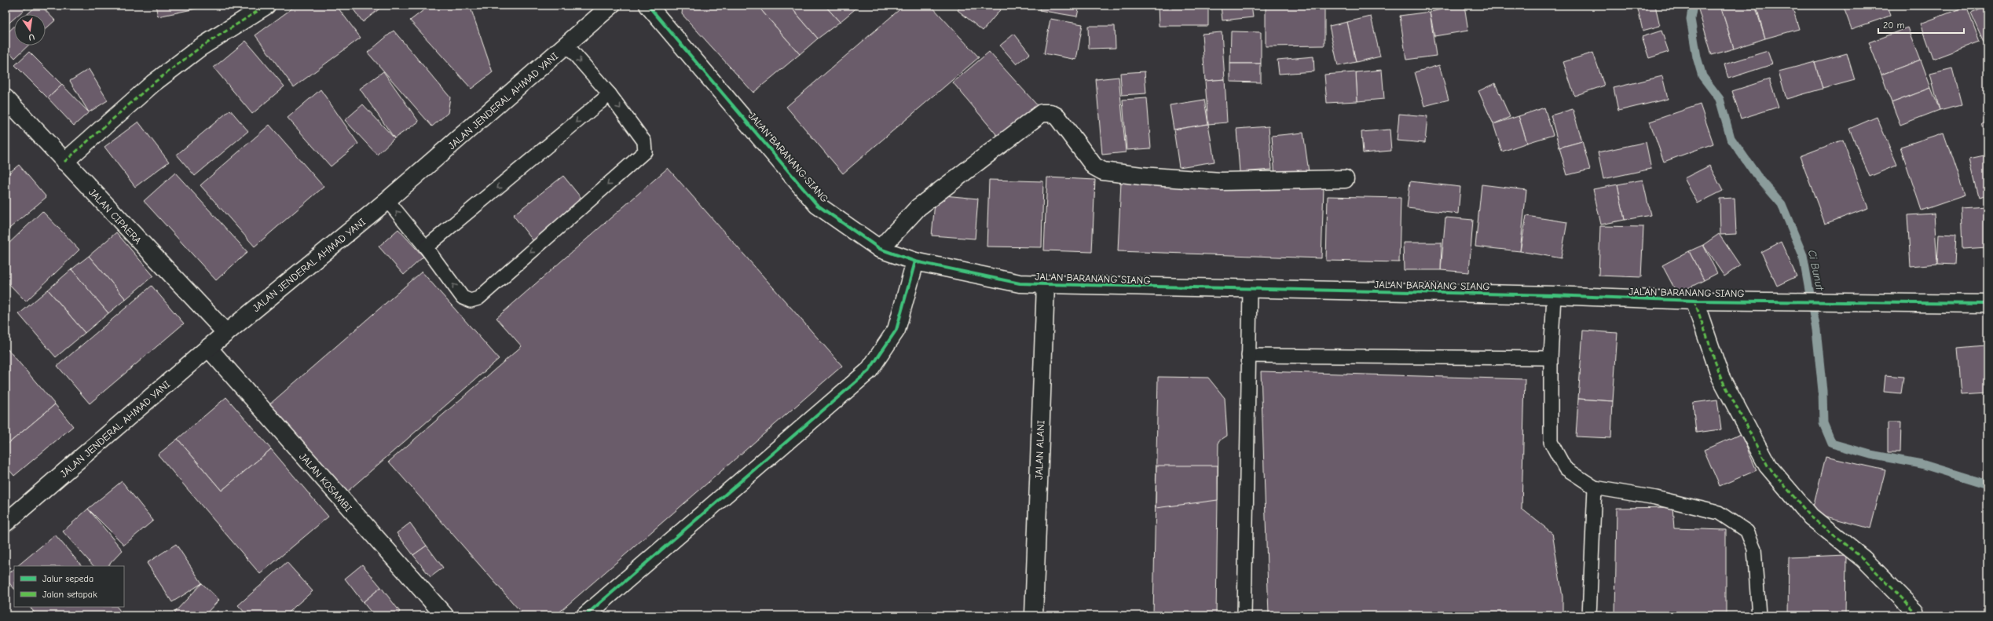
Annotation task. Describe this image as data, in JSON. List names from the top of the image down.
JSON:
{
  "streets": {
    "street": [
      "JALAN JENDERAL AHMAD YANI",
      "JALAN BARANANG SIANG",
      "JALAN CIPAERA",
      "JALAN ALANI",
      "JALAN KOSAMBI"
    ]
  },
  "crossings": [
    ["JALAN JENDERAL AHMAD YANI", "JALAN CIPAERA"],
    ["JALAN JENDERAL AHMAD YANI", "JALAN KOSAMBI"],
    ["JALAN BARANANG SIANG", "JALAN ALANI"]
  ],
  "water": ["Ci Bunut"],
  "legend": ["Jalur sepeda", "Jalan setapak"],
  "scale_bar": "20 m",
  "north": "bottom"
}
